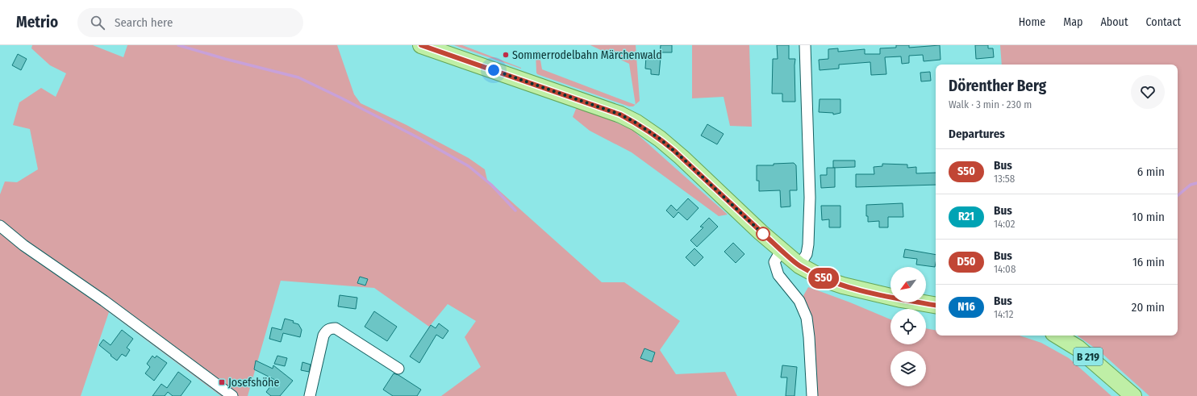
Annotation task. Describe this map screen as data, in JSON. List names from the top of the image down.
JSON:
{
  "streets": {
    "main road": ["B 219"]
  },
  "places": {
    "other": ["Sommerrodelbahn Märchenwald"],
    "transit": ["Josefshöhe"]
  },
  "lines": ["bus line S50"],
  "north": "bottom left",
  "page": {
    "header": "Metrio",
    "search": "Search here",
    "nav": [
      "Home",
      "Map",
      "About",
      "Contact"
    ],
    "on_map": "S50",
    "heading": [
      ["Dörenther Berg", "Walk · 3 min · 230 m"],
      "Departures"
    ],
    "list": [
      {
        "mark": "S50",
        "name": "Bus",
        "note": "13:58",
        "value": "6 min"
      },
      {
        "mark": "R21",
        "name": "Bus",
        "note": "14:02",
        "value": "10 min"
      },
      {
        "mark": "D50",
        "name": "Bus",
        "note": "14:08",
        "value": "16 min"
      },
      {
        "mark": "N16",
        "name": "Bus",
        "note": "14:12",
        "value": "20 min"
      }
    ]
  }
}
